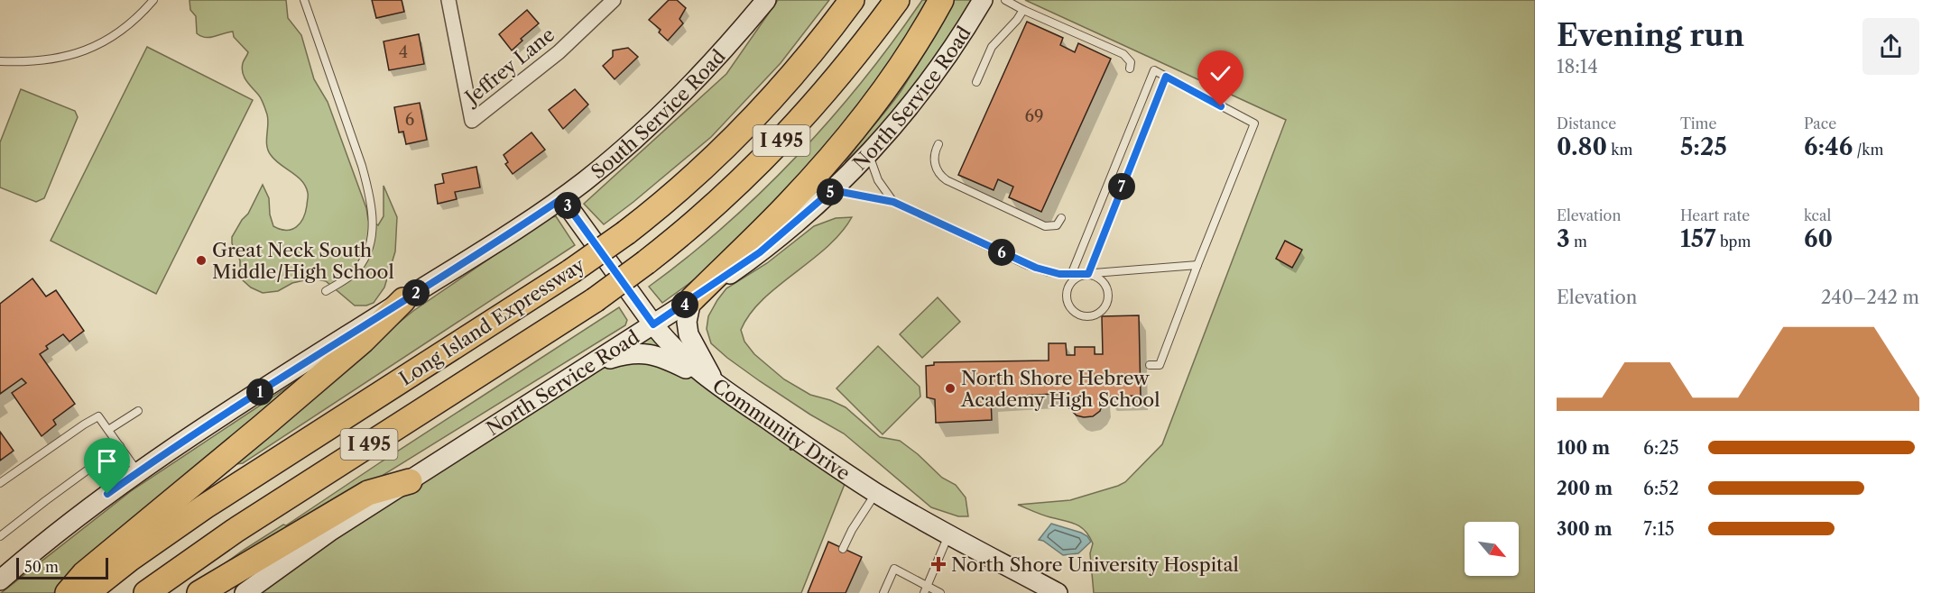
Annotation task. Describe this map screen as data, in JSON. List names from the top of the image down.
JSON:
{
  "streets": {
    "highway": ["I 495", "Long Island Expressway"],
    "main road": ["North Service Road", "South Service Road", "Community Drive"],
    "street": ["Jeffrey Lane"]
  },
  "crossings": [
    ["North Service Road", "Community Drive"],
    ["South Service Road", "Community Drive"]
  ],
  "places": {
    "other": ["Great Neck South Middle/High School", "North Shore Hebrew Academy High School"],
    "health": ["North Shore University Hospital"]
  },
  "house_numbers": ["4", "69", "6"],
  "scale_bar": "50 m",
  "north": "bottom right",
  "page": {
    "heading": ["Evening run", "18:14"],
    "stats": [
      ["Distance", "0.80 km"],
      ["Time", "5:25"],
      ["Pace", "6:46 /km"],
      ["Elevation", "3 m"],
      ["Heart rate", "157 bpm"],
      ["kcal", "60"]
    ],
    "pins": [
      "7",
      "5",
      "3",
      "6",
      "2",
      "4",
      "1"
    ],
    "chart": ["Elevation", "240–242 m"],
    "list": [
      {
        "name": "100 m",
        "note": "6:25"
      },
      {
        "name": "200 m",
        "note": "6:52"
      },
      {
        "name": "300 m",
        "note": "7:15"
      }
    ],
    "scale": "50 m"
  }
}
